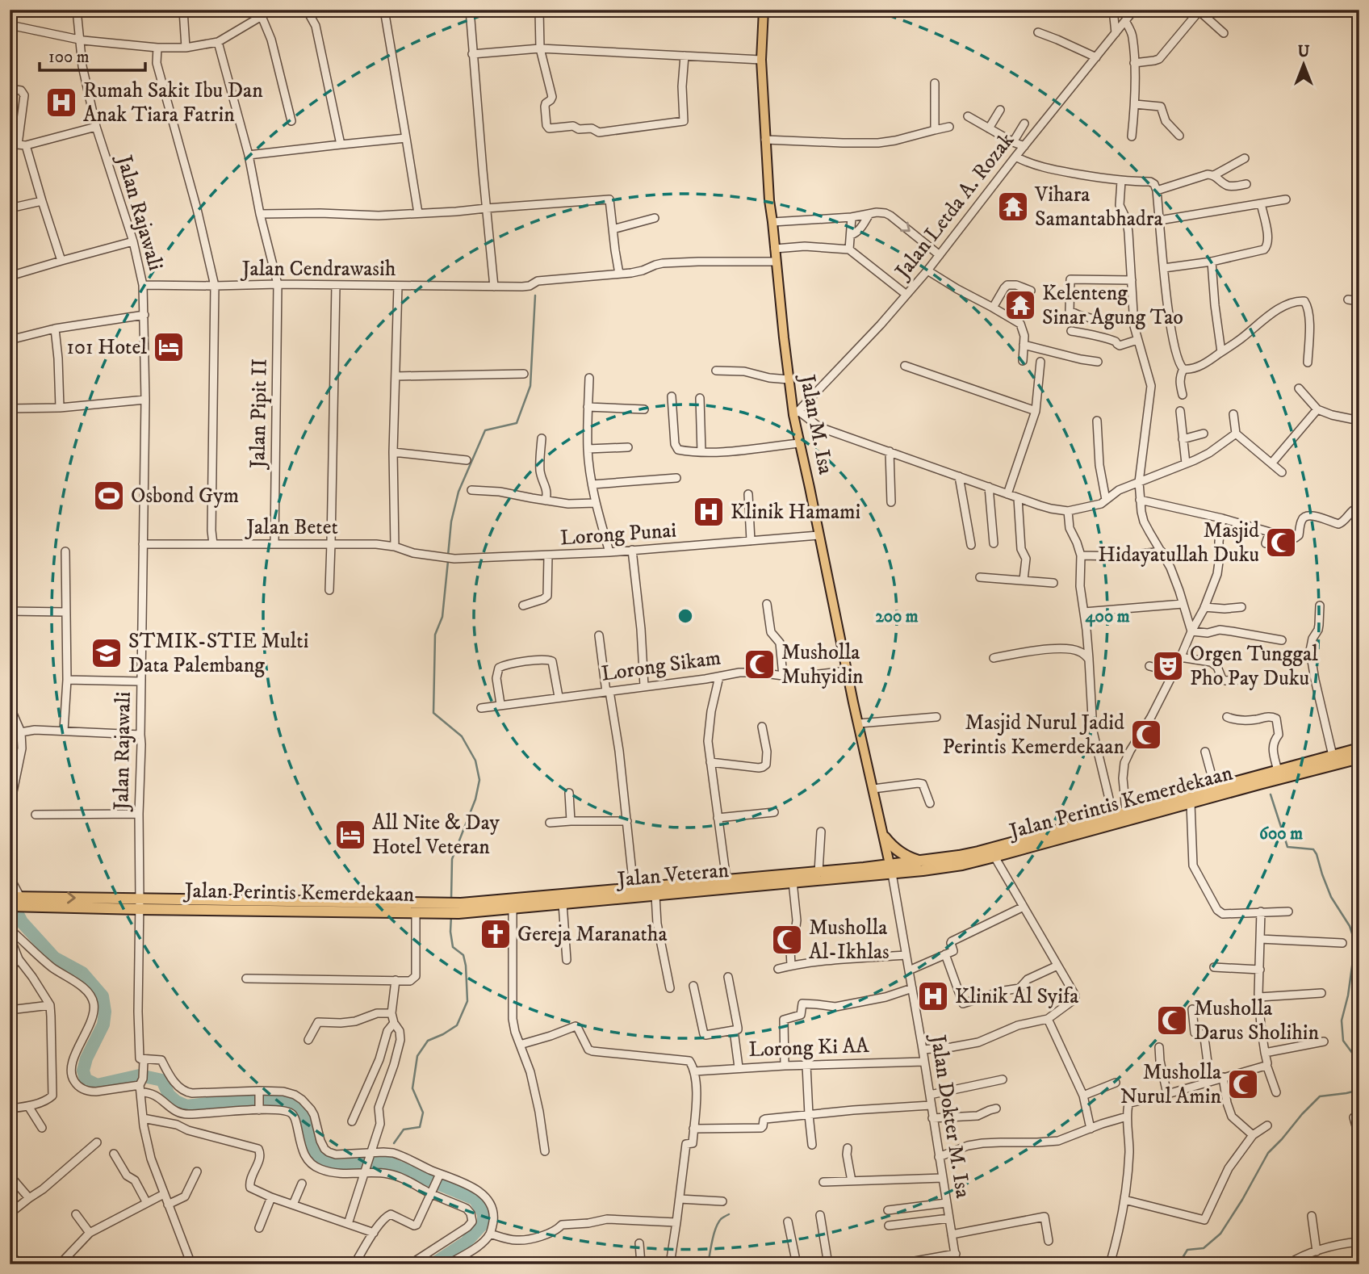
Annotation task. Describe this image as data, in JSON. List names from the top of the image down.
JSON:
{
  "streets": {
    "highway": ["Jalan Perintis Kemerdekaan", "Jalan Veteran"],
    "main road": ["Jalan M. Isa"],
    "street": [
      "Jalan Letda A. Rozak",
      "Jalan Rajawali",
      "Jalan Cendrawasih",
      "Jalan Pipit II",
      "Jalan Betet",
      "Lorong Punai",
      "Lorong Sikam",
      "Lorong Ki AA",
      "Jalan Dokter M. Isa"
    ]
  },
  "crossings": [
    ["Jalan Letda A. Rozak", "Jalan M. Isa"],
    ["Jalan Rajawali", "Jalan Cendrawasih"],
    ["Jalan Rajawali", "Jalan Betet"],
    ["Jalan Rajawali", "Jalan Perintis Kemerdekaan"],
    ["Jalan Cendrawasih", "Jalan Pipit II"],
    ["Jalan Cendrawasih", "Jalan M. Isa"],
    ["Jalan Pipit II", "Jalan Betet"],
    ["Jalan M. Isa", "Lorong Punai"],
    ["Jalan M. Isa", "Lorong Sikam"],
    ["Jalan M. Isa", "Jalan Perintis Kemerdekaan"],
    ["Jalan M. Isa", "Jalan Veteran"],
    ["Jalan M. Isa", "Jalan Dokter M. Isa"],
    ["Jalan Betet", "Lorong Punai"],
    ["Jalan Perintis Kemerdekaan", "Jalan Veteran"],
    ["Jalan Perintis Kemerdekaan", "Jalan Dokter M. Isa"],
    ["Jalan Veteran", "Jalan Dokter M. Isa"],
    ["Lorong Ki AA", "Jalan Dokter M. Isa"]
  ],
  "places": {
    "hospital": ["Rumah Sakit Ibu Dan Anak Tiara Fatrin", "Klinik Hamami", "Klinik Al Syifa"],
    "temple": ["Vihara Samantabhadra", "Kelenteng Sinar Agung Tao"],
    "hotel": ["101 Hotel", "All Nite & Day Hotel Veteran"],
    "sports": ["Osbond Gym"],
    "mosque": [
      "Masjid Hidayatullah Duku",
      "Musholla Muhyidin",
      "Masjid Nurul Jadid Perintis Kemerdekaan",
      "Musholla Al-Ikhlas",
      "Musholla Darus Sholihin",
      "Musholla Nurul Amin"
    ],
    "school or university": ["STMIK-STIE Multi Data Palembang"],
    "theatre": ["Orgen Tunggal Pho Pay Duku"],
    "church": ["Gereja Maranatha"]
  },
  "scale_bar": "100 m",
  "north": "top",
  "rings": ["200 m", "400 m", "600 m"]
}
